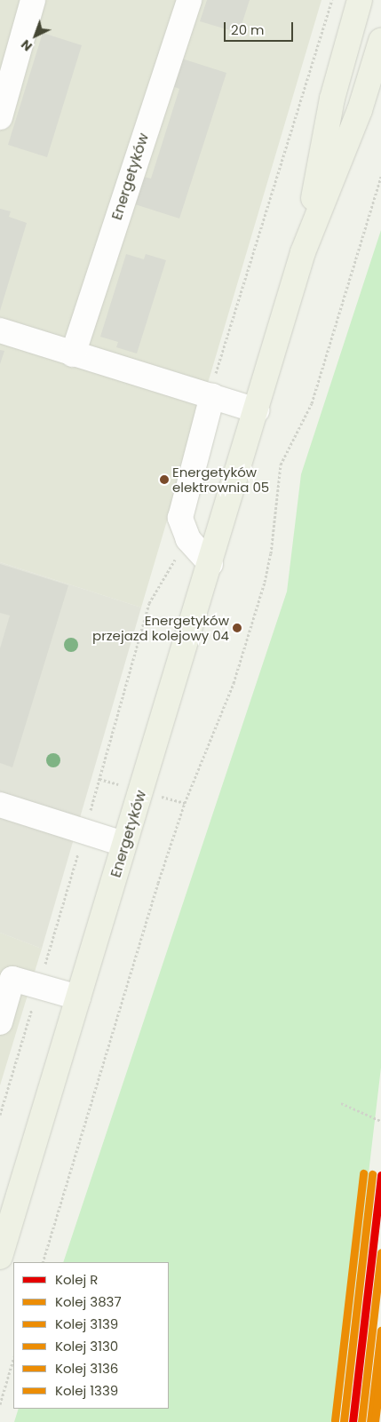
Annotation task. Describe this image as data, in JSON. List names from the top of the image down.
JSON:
{
  "streets": {
    "main road": ["Energetyków"]
  },
  "places": ["Energetyków elektrownia 05", "Energetyków przejazd kolejowy 04"],
  "lines": [
    "rail line 3136",
    "rail line 3139",
    "rail line R",
    "rail line 3837",
    "rail line 3130",
    "rail line 1339"
  ],
  "legend": [
    "Kolej R",
    "Kolej 3837",
    "Kolej 3139",
    "Kolej 3130",
    "Kolej 3136",
    "Kolej 1339"
  ],
  "scale_bar": "20 m",
  "north": "bottom left"
}
